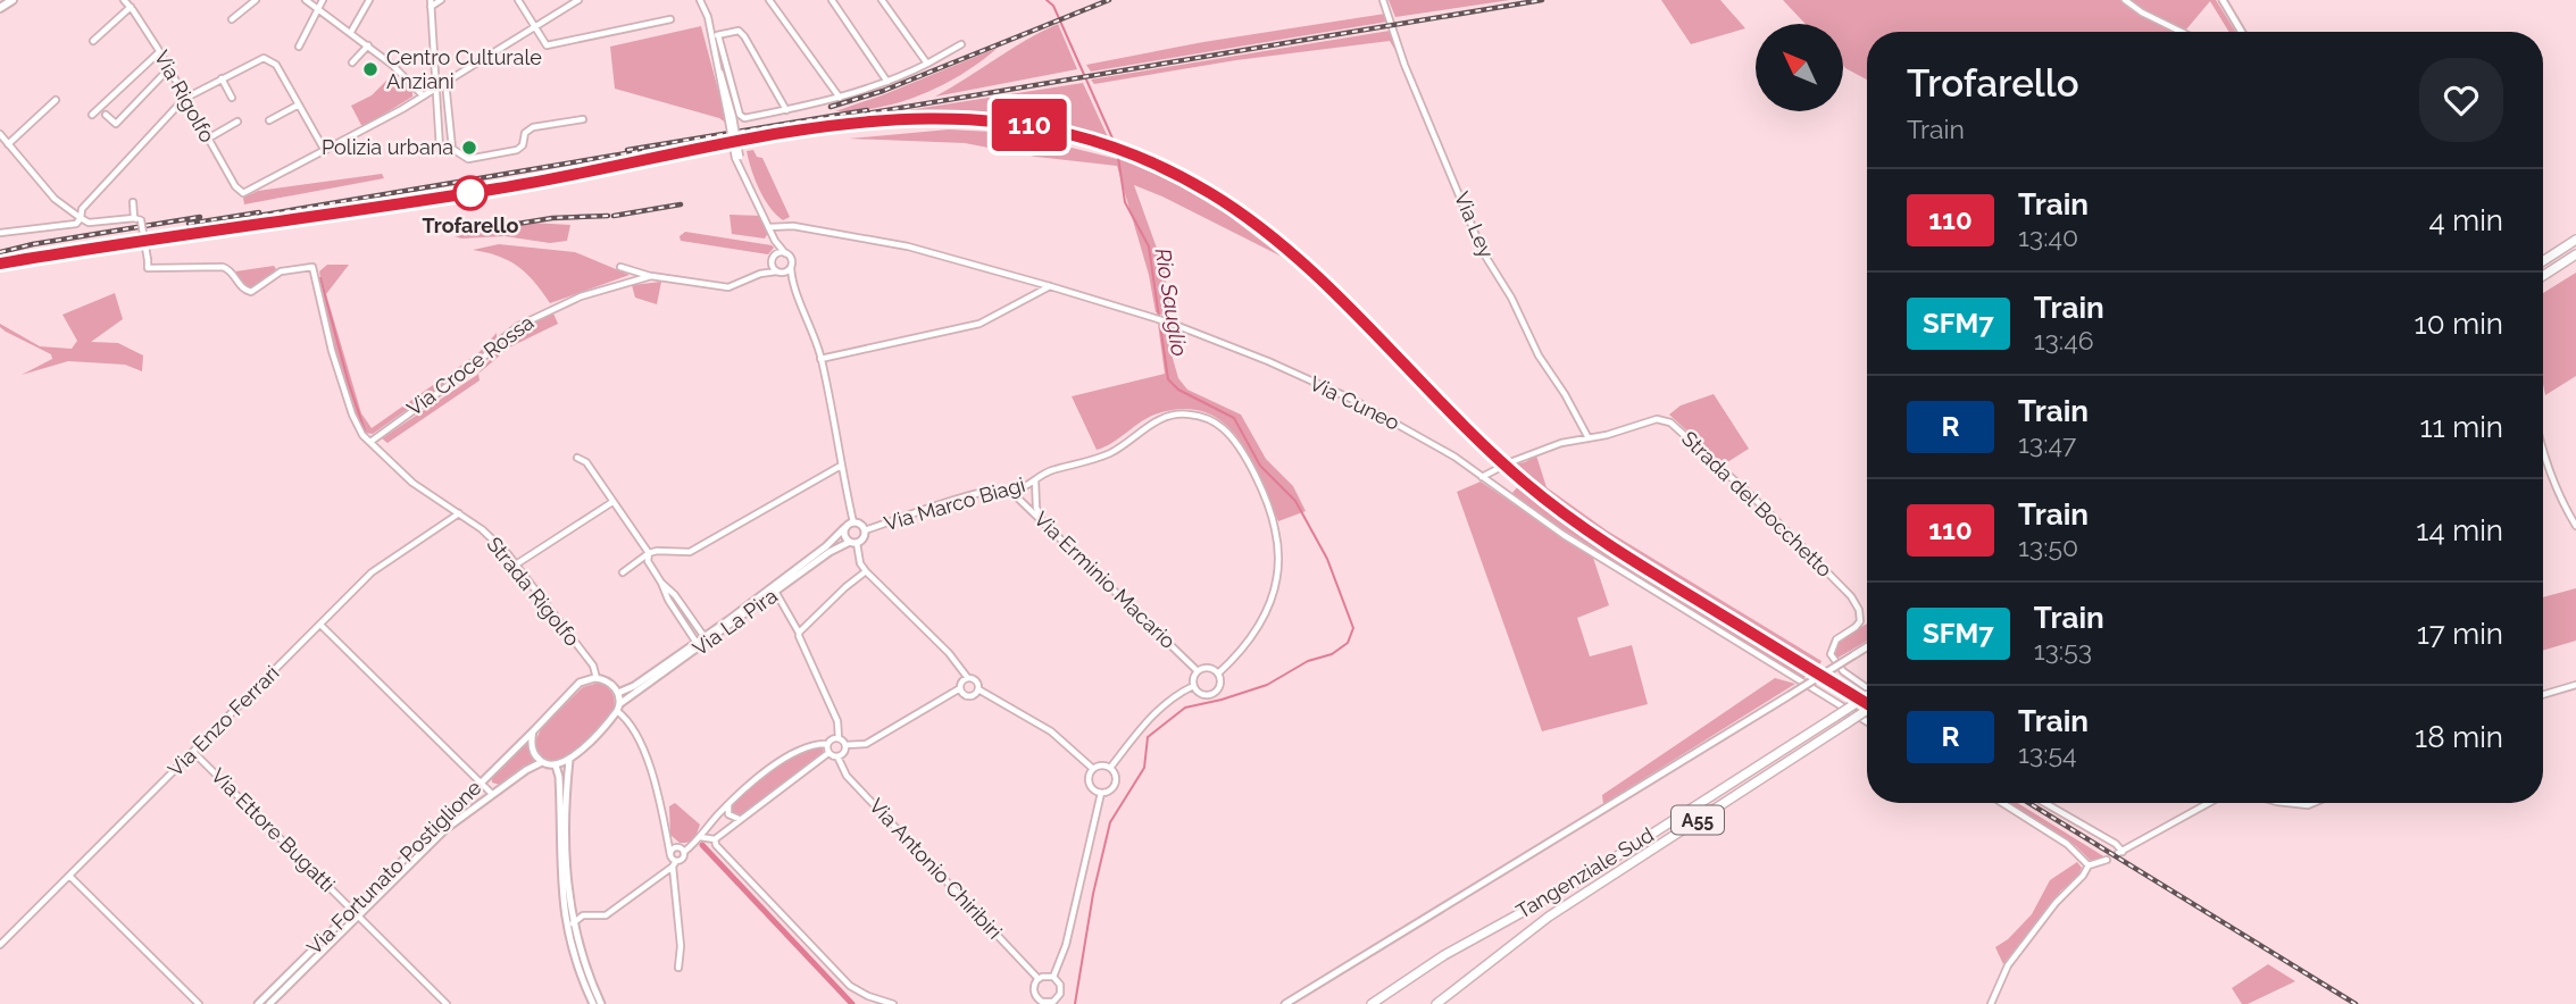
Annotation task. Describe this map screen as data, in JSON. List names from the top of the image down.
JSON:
{
  "streets": {
    "highway": ["A55", "Tangenziale Sud"],
    "street": [
      "Via Rigolfo",
      "Via Ley",
      "Via Croce Rossa",
      "Via Cuneo",
      "Via Marco Biagi",
      "Strada del Bocchetto",
      "Via Erminio Macario",
      "Strada Rigolfo",
      "Via La Pira",
      "Via Enzo Ferrari",
      "Via Ettore Bugatti",
      "Via Fortunato Postiglione",
      "Via Antonio Chiribiri"
    ]
  },
  "crossings": [
    ["Via Ley", "Strada del Bocchetto"],
    ["Via Croce Rossa", "Strada Rigolfo"],
    ["Via Cuneo", "Strada del Bocchetto"],
    ["Via Marco Biagi", "Via Erminio Macario"],
    ["Via Marco Biagi", "Via La Pira"],
    ["Strada Rigolfo", "Via Enzo Ferrari"],
    ["Strada Rigolfo", "Via Fortunato Postiglione"],
    ["Via Enzo Ferrari", "Via Ettore Bugatti"],
    ["Via Ettore Bugatti", "Via Fortunato Postiglione"]
  ],
  "water": ["Rio Sauglio"],
  "places": ["Centro Culturale Anziani", "Polizia urbana", "Trofarello"],
  "north": "top left",
  "page": {
    "on_map": "110",
    "heading": ["Trofarello", "Train"],
    "list": [
      {
        "mark": "110",
        "name": "Train",
        "note": "13:40",
        "value": "4 min"
      },
      {
        "mark": "SFM7",
        "name": "Train",
        "note": "13:46",
        "value": "10 min"
      },
      {
        "mark": "R",
        "name": "Train",
        "note": "13:47",
        "value": "11 min"
      },
      {
        "mark": "110",
        "name": "Train",
        "note": "13:50",
        "value": "14 min"
      },
      {
        "mark": "SFM7",
        "name": "Train",
        "note": "13:53",
        "value": "17 min"
      },
      {
        "mark": "R",
        "name": "Train",
        "note": "13:54",
        "value": "18 min"
      }
    ]
  }
}
